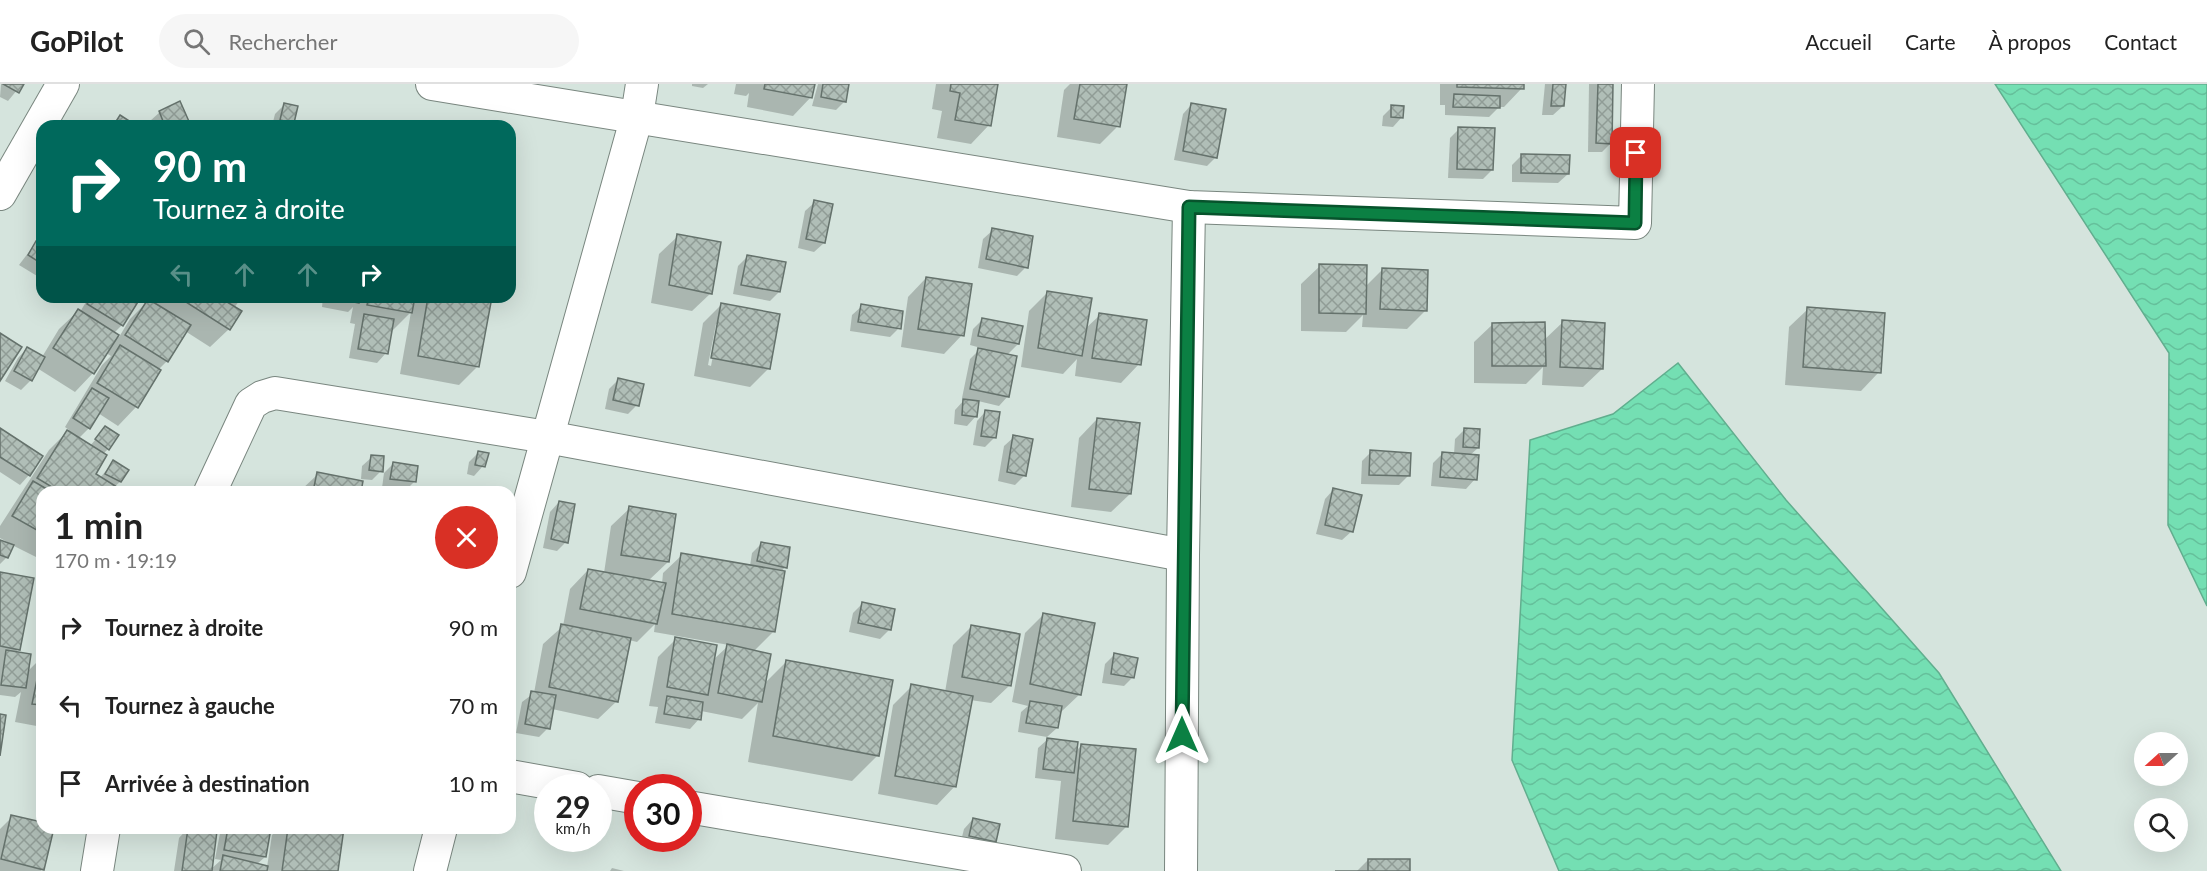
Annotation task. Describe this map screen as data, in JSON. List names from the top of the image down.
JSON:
{
  "north": "left",
  "page": {
    "header": "GoPilot",
    "search": "Rechercher",
    "nav": [
      "Accueil",
      "Carte",
      "À propos",
      "Contact"
    ],
    "turn": ["90 m", "Tournez à droite"],
    "heading": ["1 min", "170 m · 19:19"],
    "list": [
      {
        "name": "Tournez à droite",
        "value": "90 m"
      },
      {
        "name": "Tournez à gauche",
        "value": "70 m"
      },
      {
        "name": "Arrivée à destination",
        "value": "10 m"
      }
    ],
    "speed": "29 km/h",
    "limit": "30"
  }
}
